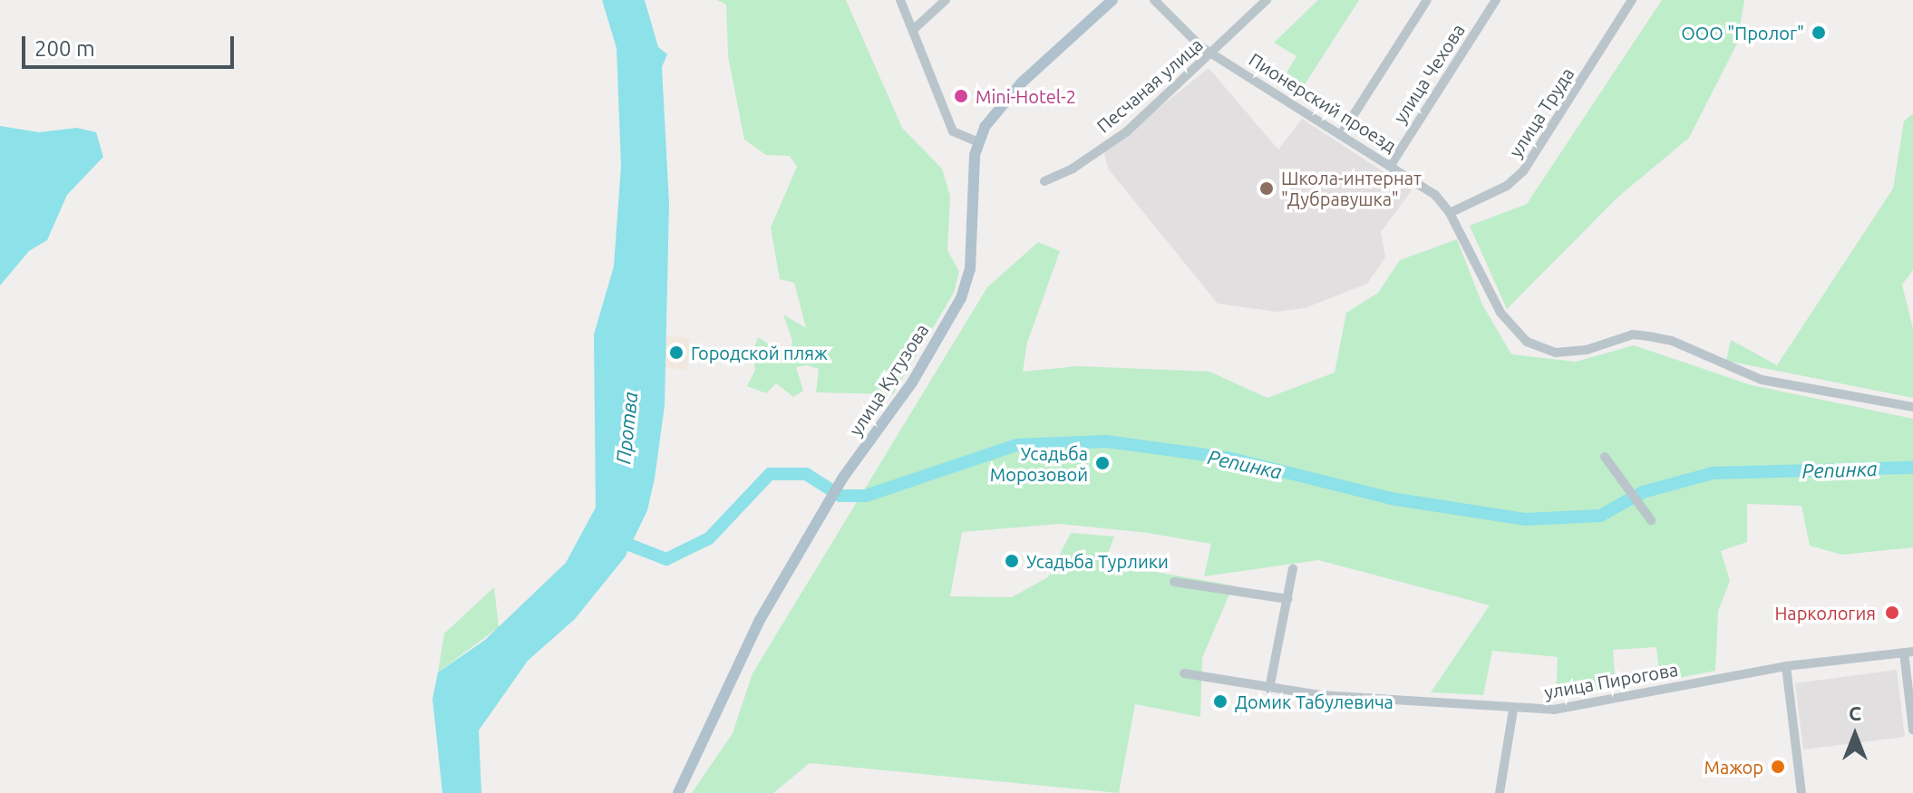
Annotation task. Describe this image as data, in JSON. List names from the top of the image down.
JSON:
{
  "streets": {
    "main road": ["улица Кутузова"],
    "street": [
      "улица Чехова",
      "Песчаная улица",
      "Пионерский проезд",
      "улица Труда",
      "улица Пирогова"
    ]
  },
  "crossings": [
    ["улица Чехова", "Пионерский проезд"],
    ["Песчаная улица", "Пионерский проезд"],
    ["Пионерский проезд", "улица Труда"]
  ],
  "water": ["Протва", "Репинка"],
  "places": [
    "ООО \"Пролог\"",
    "Mini-Hotel-2",
    "Школа-интернат \"Дубравушка\"",
    "Городской пляж",
    "Усадьба Морозовой",
    "Усадьба Турлики",
    "Наркология",
    "Домик Табулевича",
    "Мажор"
  ],
  "scale_bar": "200 m",
  "north": "top"
}
